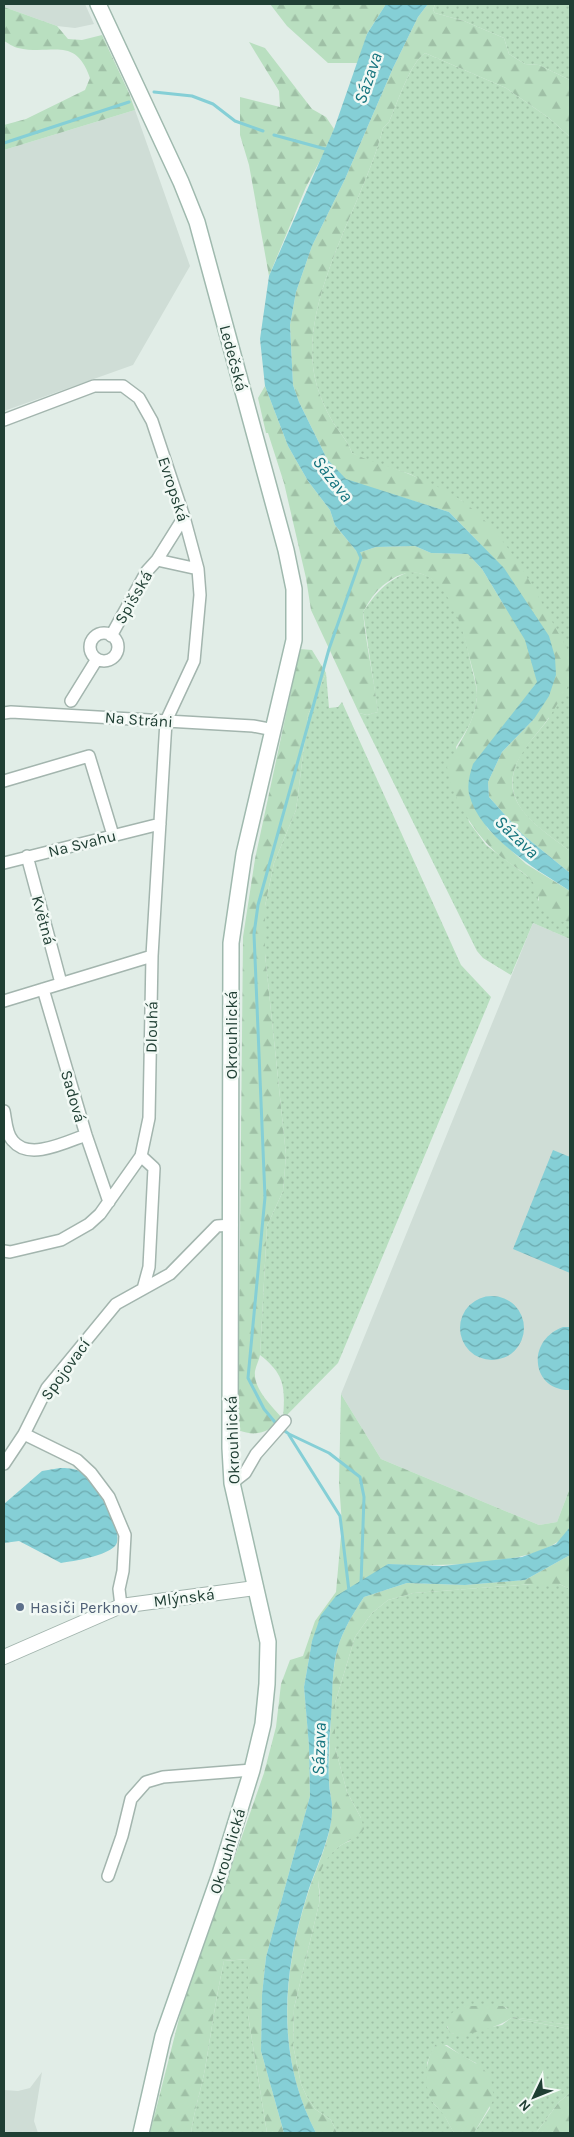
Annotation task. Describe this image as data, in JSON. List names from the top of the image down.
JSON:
{
  "streets": {
    "main road": ["Ledečská", "Okrouhlická"],
    "street": [
      "Evropská",
      "Spišská",
      "Na Stráni",
      "Na Svahu",
      "Květná",
      "Dlouhá",
      "Sadová",
      "Spojovací",
      "Mlýnská"
    ]
  },
  "crossings": [
    ["Ledečská", "Na Stráni"],
    ["Ledečská", "Okrouhlická"],
    ["Evropská", "Spišská"],
    ["Evropská", "Na Stráni"],
    ["Evropská", "Dlouhá"],
    ["Na Stráni", "Dlouhá"],
    ["Na Stráni", "Okrouhlická"],
    ["Na Svahu", "Květná"],
    ["Na Svahu", "Dlouhá"],
    ["Dlouhá", "Sadová"],
    ["Okrouhlická", "Spojovací"],
    ["Okrouhlická", "Mlýnská"]
  ],
  "water": ["Sázava"],
  "places": ["Hasiči Perknov"],
  "north": "bottom left"
}
